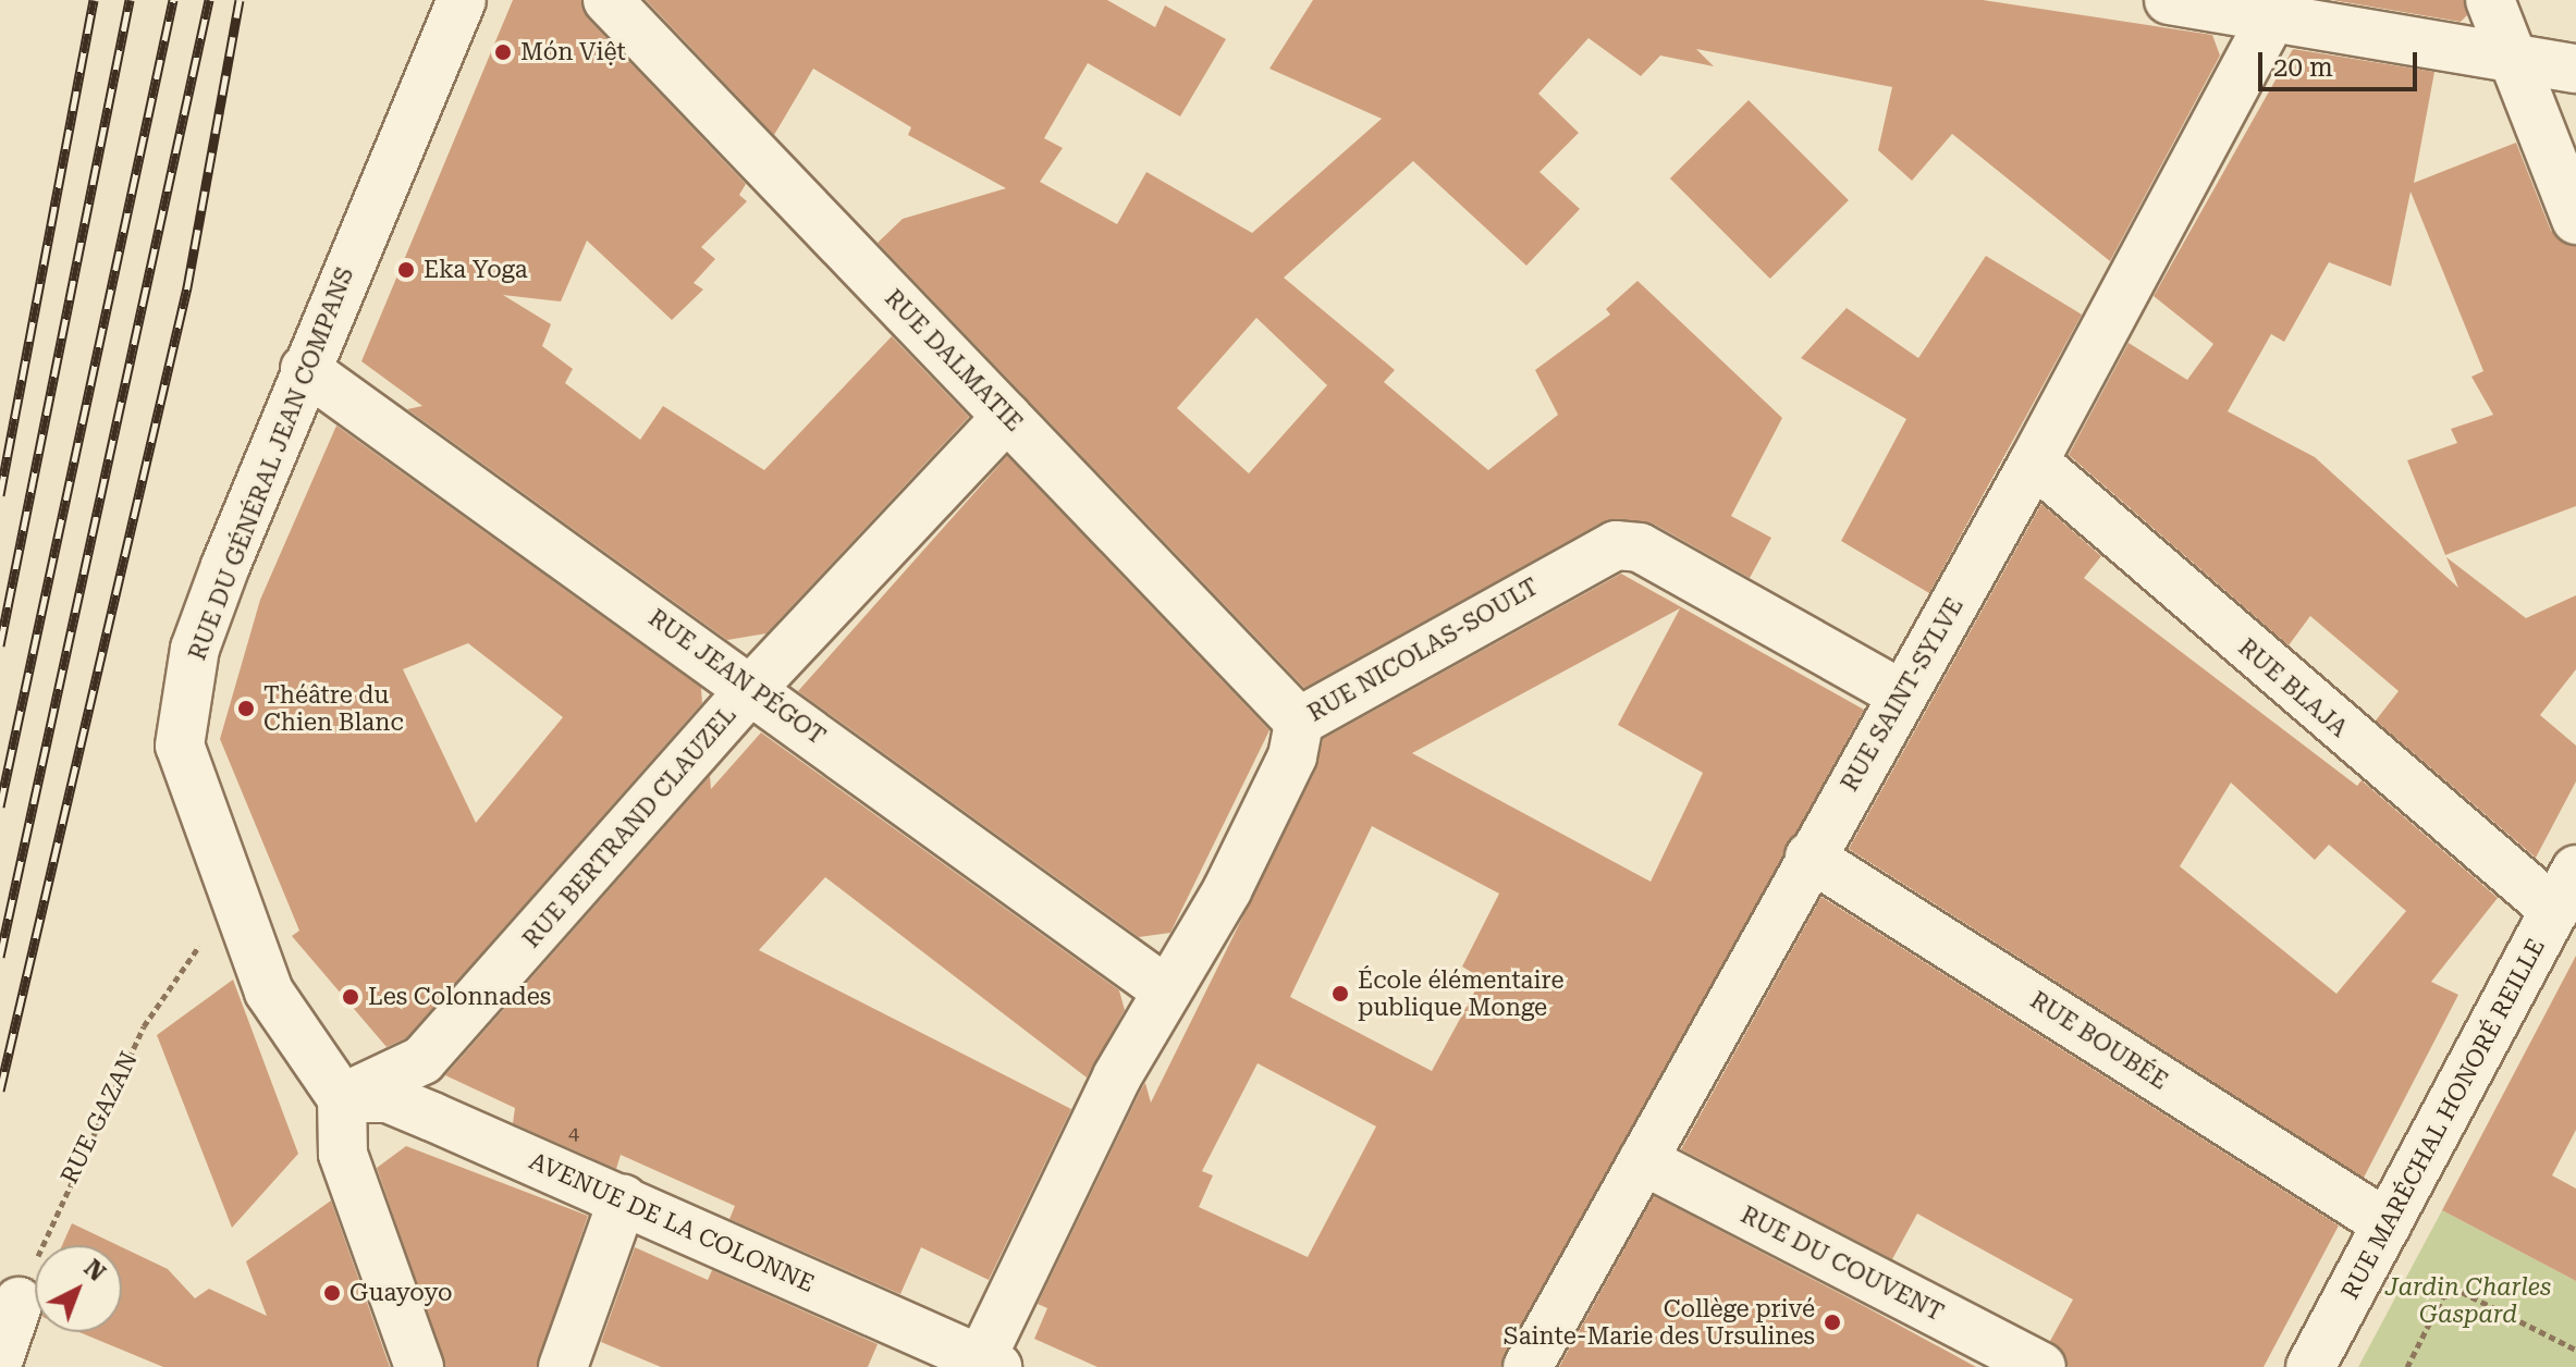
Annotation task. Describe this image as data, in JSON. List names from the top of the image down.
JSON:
{
  "streets": {
    "street": [
      "RUE DALMATIE",
      "RUE DU GÉNÉRAL JEAN COMPANS",
      "RUE NICOLAS-SOULT",
      "RUE JEAN PÉGOT",
      "RUE BLAJA",
      "RUE SAINT-SYLVE",
      "RUE BERTRAND CLAUZEL",
      "RUE BOUBÉE",
      "RUE MARÉCHAL HONORÉ REILLE",
      "AVENUE DE LA COLONNE",
      "RUE DU COUVENT"
    ],
    "path": ["RUE GAZAN"]
  },
  "crossings": [
    ["RUE DALMATIE", "RUE NICOLAS-SOULT"],
    ["RUE DALMATIE", "RUE BERTRAND CLAUZEL"],
    ["RUE DU GÉNÉRAL JEAN COMPANS", "RUE JEAN PÉGOT"],
    ["RUE DU GÉNÉRAL JEAN COMPANS", "RUE BERTRAND CLAUZEL"],
    ["RUE DU GÉNÉRAL JEAN COMPANS", "RUE GAZAN"],
    ["RUE DU GÉNÉRAL JEAN COMPANS", "AVENUE DE LA COLONNE"],
    ["RUE NICOLAS-SOULT", "RUE JEAN PÉGOT"],
    ["RUE NICOLAS-SOULT", "RUE SAINT-SYLVE"],
    ["RUE NICOLAS-SOULT", "AVENUE DE LA COLONNE"],
    ["RUE JEAN PÉGOT", "RUE BERTRAND CLAUZEL"],
    ["RUE BLAJA", "RUE SAINT-SYLVE"],
    ["RUE BLAJA", "RUE MARÉCHAL HONORÉ REILLE"],
    ["RUE SAINT-SYLVE", "RUE BOUBÉE"],
    ["RUE SAINT-SYLVE", "RUE DU COUVENT"],
    ["RUE BERTRAND CLAUZEL", "AVENUE DE LA COLONNE"],
    ["RUE BOUBÉE", "RUE MARÉCHAL HONORÉ REILLE"]
  ],
  "parks": ["Jardin Charles Gaspard"],
  "places": [
    "Món Việt",
    "Eka Yoga",
    "Théâtre du Chien Blanc",
    "École élémentaire publique Monge",
    "Les Colonnades",
    "Guayoyo",
    "Collège privé Sainte-Marie des Ursulines"
  ],
  "house_numbers": ["4"],
  "scale_bar": "20 m",
  "north": "top right"
}
